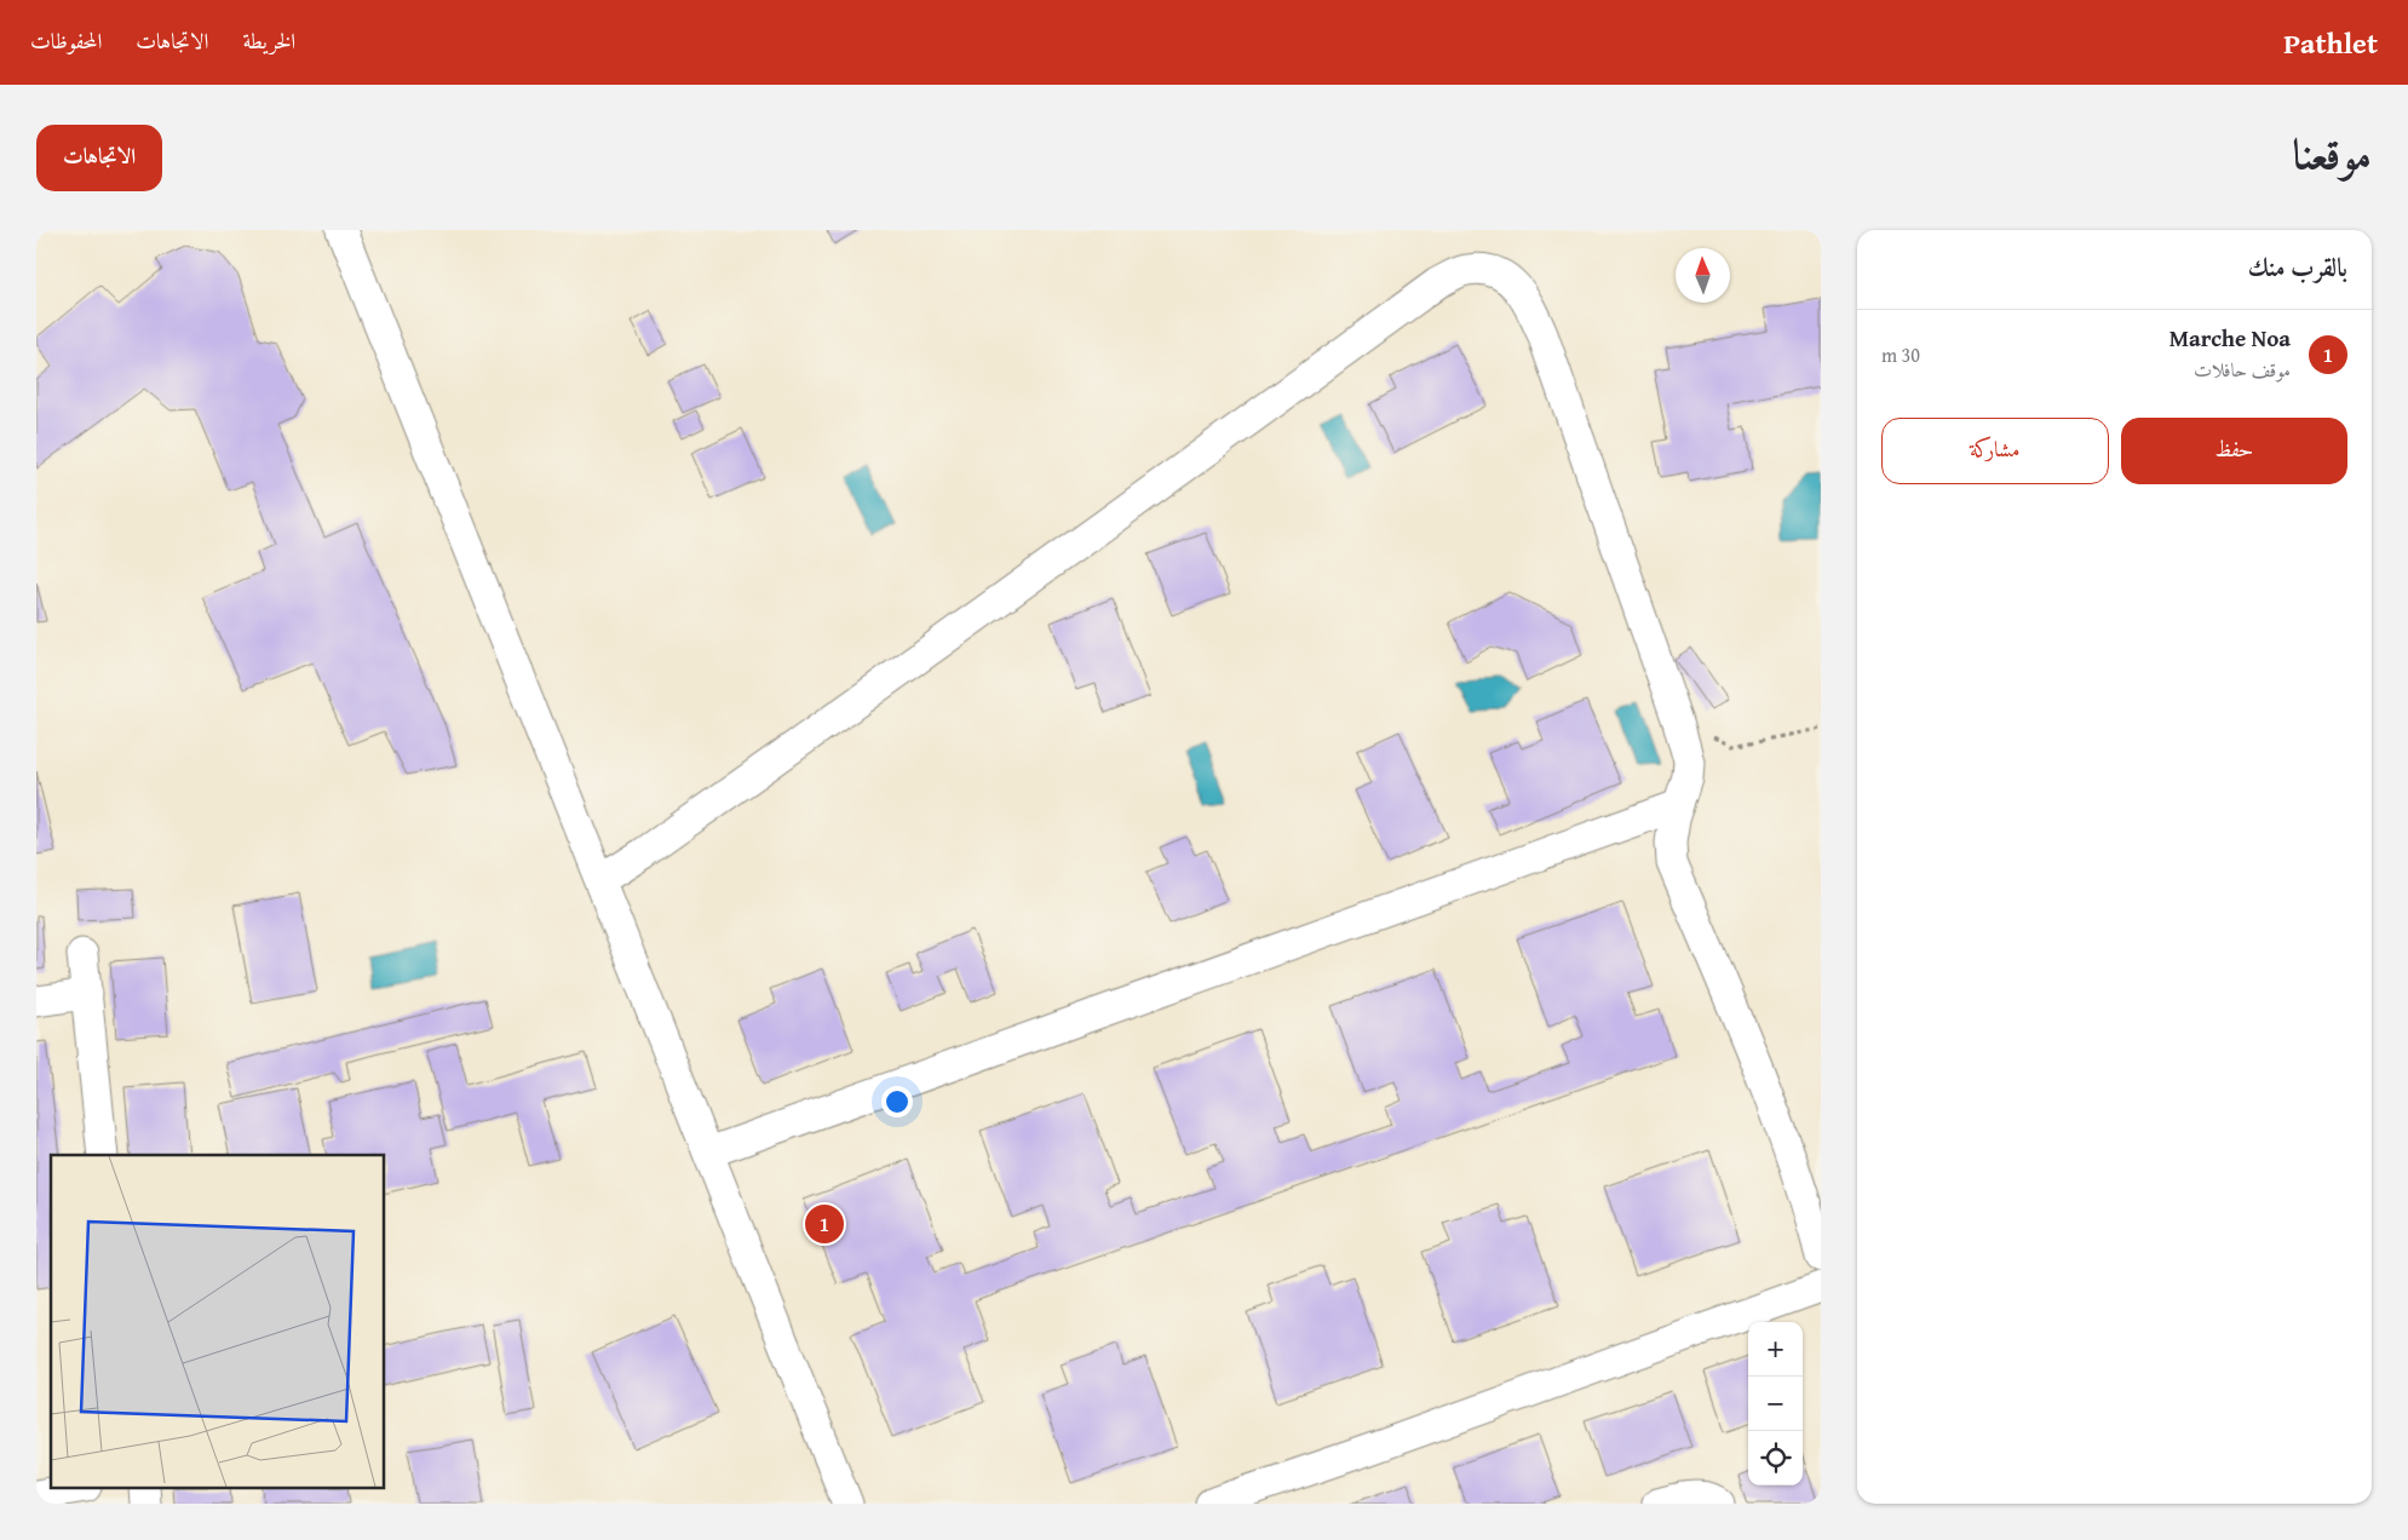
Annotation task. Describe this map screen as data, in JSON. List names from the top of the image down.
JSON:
{
  "north": "top",
  "page": {
    "header": "Pathlet",
    "nav": ["الخريطة", "الاتجاهات", "المحفوظات"],
    "title": "موقعنا",
    "buttons": [
      "الاتجاهات",
      ["حفظ", "مشاركة"]
    ],
    "heading": "بالقرب منك",
    "list": [
      {
        "mark": "1",
        "name": "Marche Noa",
        "note": "موقف حافلات",
        "value": "30 m"
      }
    ],
    "pins": "1",
    "map_buttons": ["+", "−"]
  }
}
